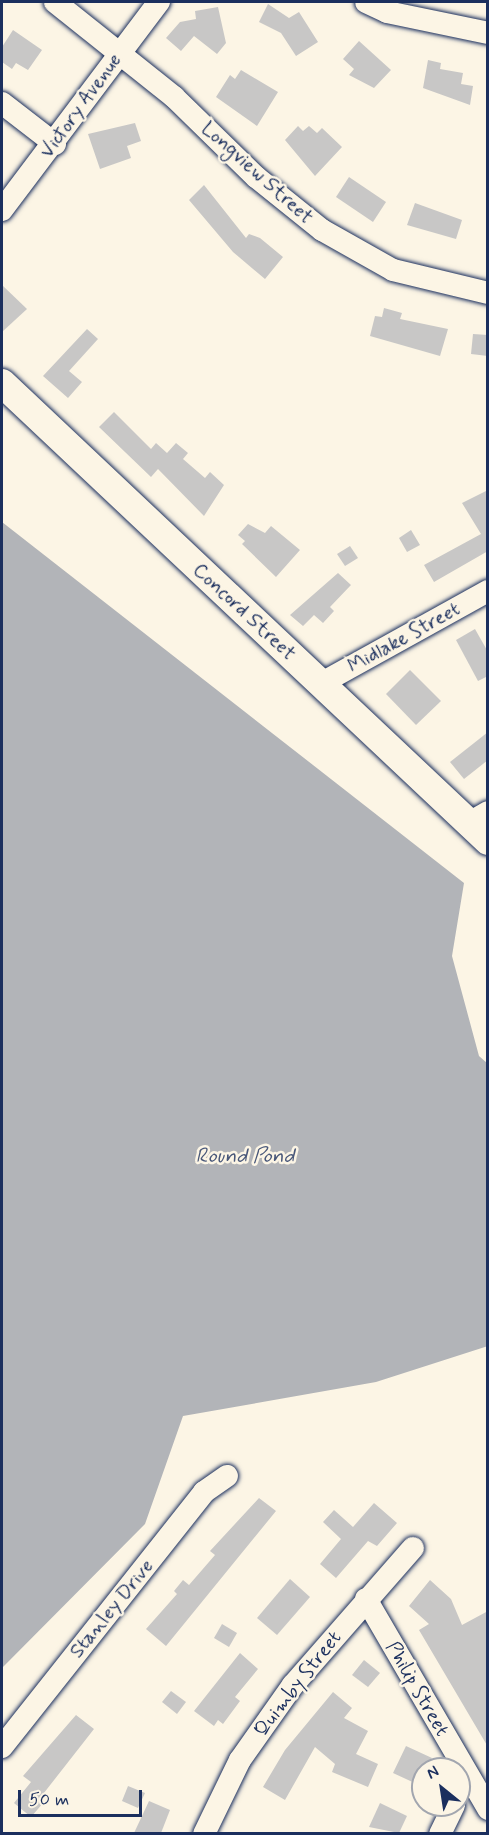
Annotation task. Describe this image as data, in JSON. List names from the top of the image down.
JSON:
{
  "streets": {
    "main road": ["Concord Street"],
    "street": [
      "Victory Avenue",
      "Longview Street",
      "Midlake Street",
      "Stanley Drive",
      "Quimby Street",
      "Philip Street"
    ]
  },
  "crossings": [
    ["Victory Avenue", "Longview Street"],
    ["Concord Street", "Midlake Street"],
    ["Quimby Street", "Philip Street"]
  ],
  "water": ["Round Pond"],
  "scale_bar": "50 m",
  "north": "top left"
}
